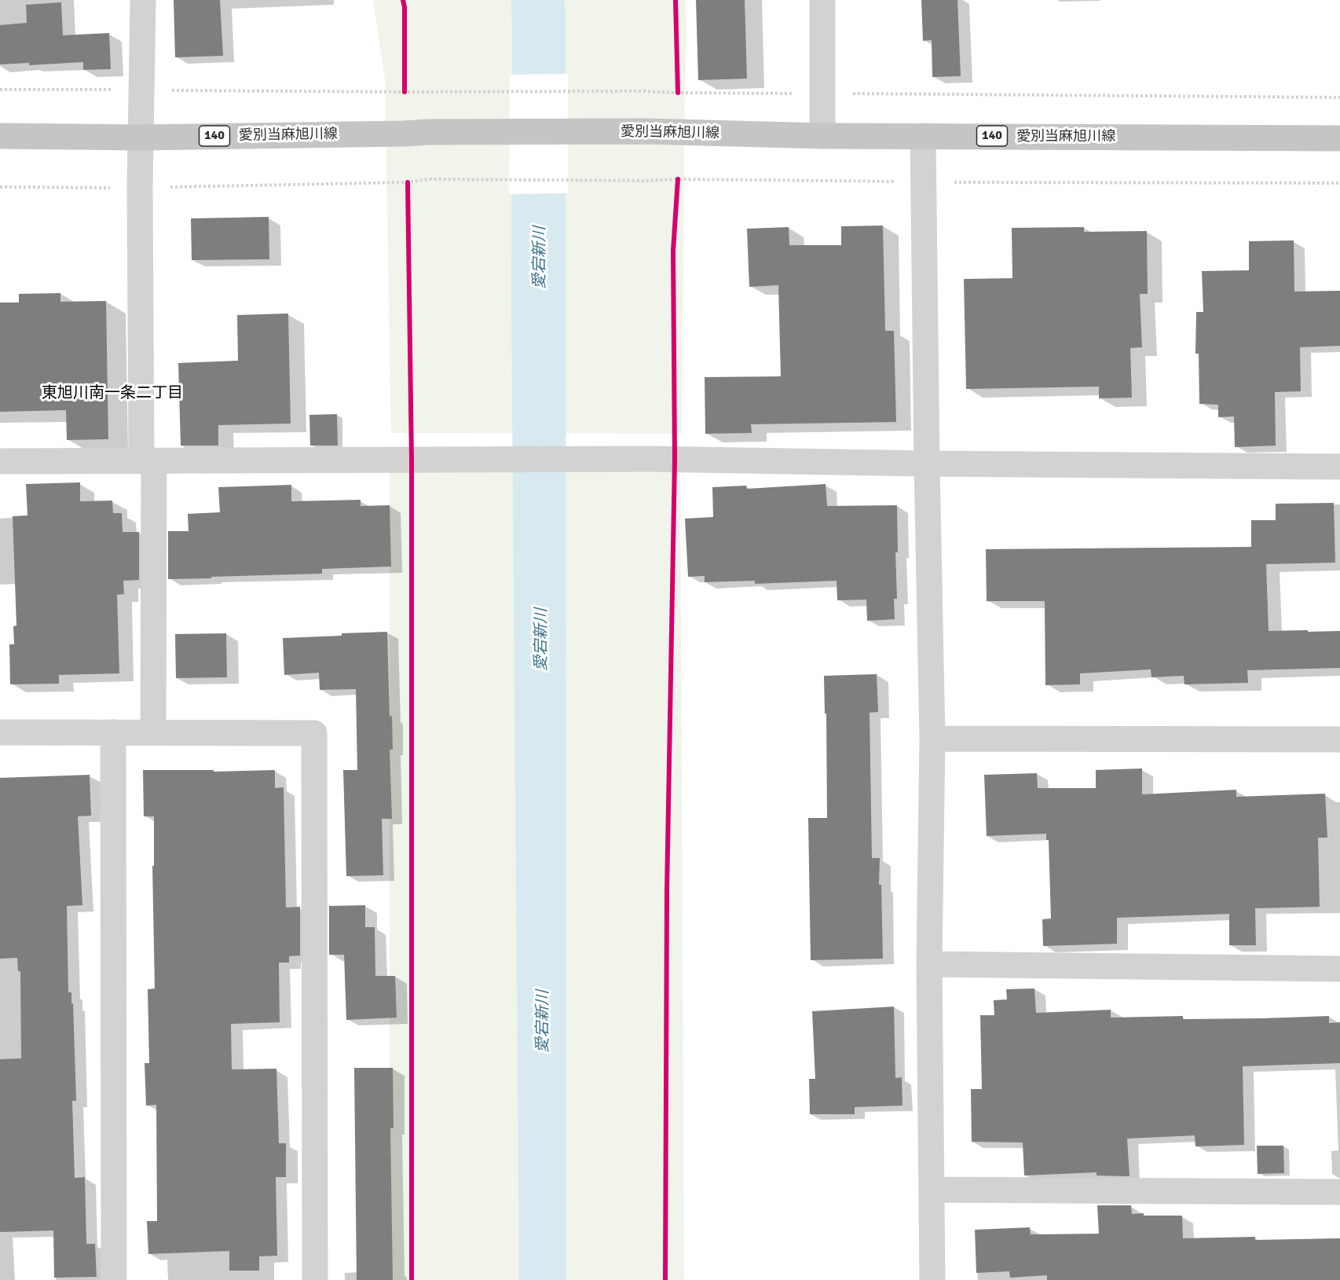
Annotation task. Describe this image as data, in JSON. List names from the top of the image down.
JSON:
{
  "streets": {
    "main road": ["愛別当麻旭川線", "140"]
  },
  "districts": ["東旭川南一条二丁目"],
  "water": ["愛宕新川"]
}
